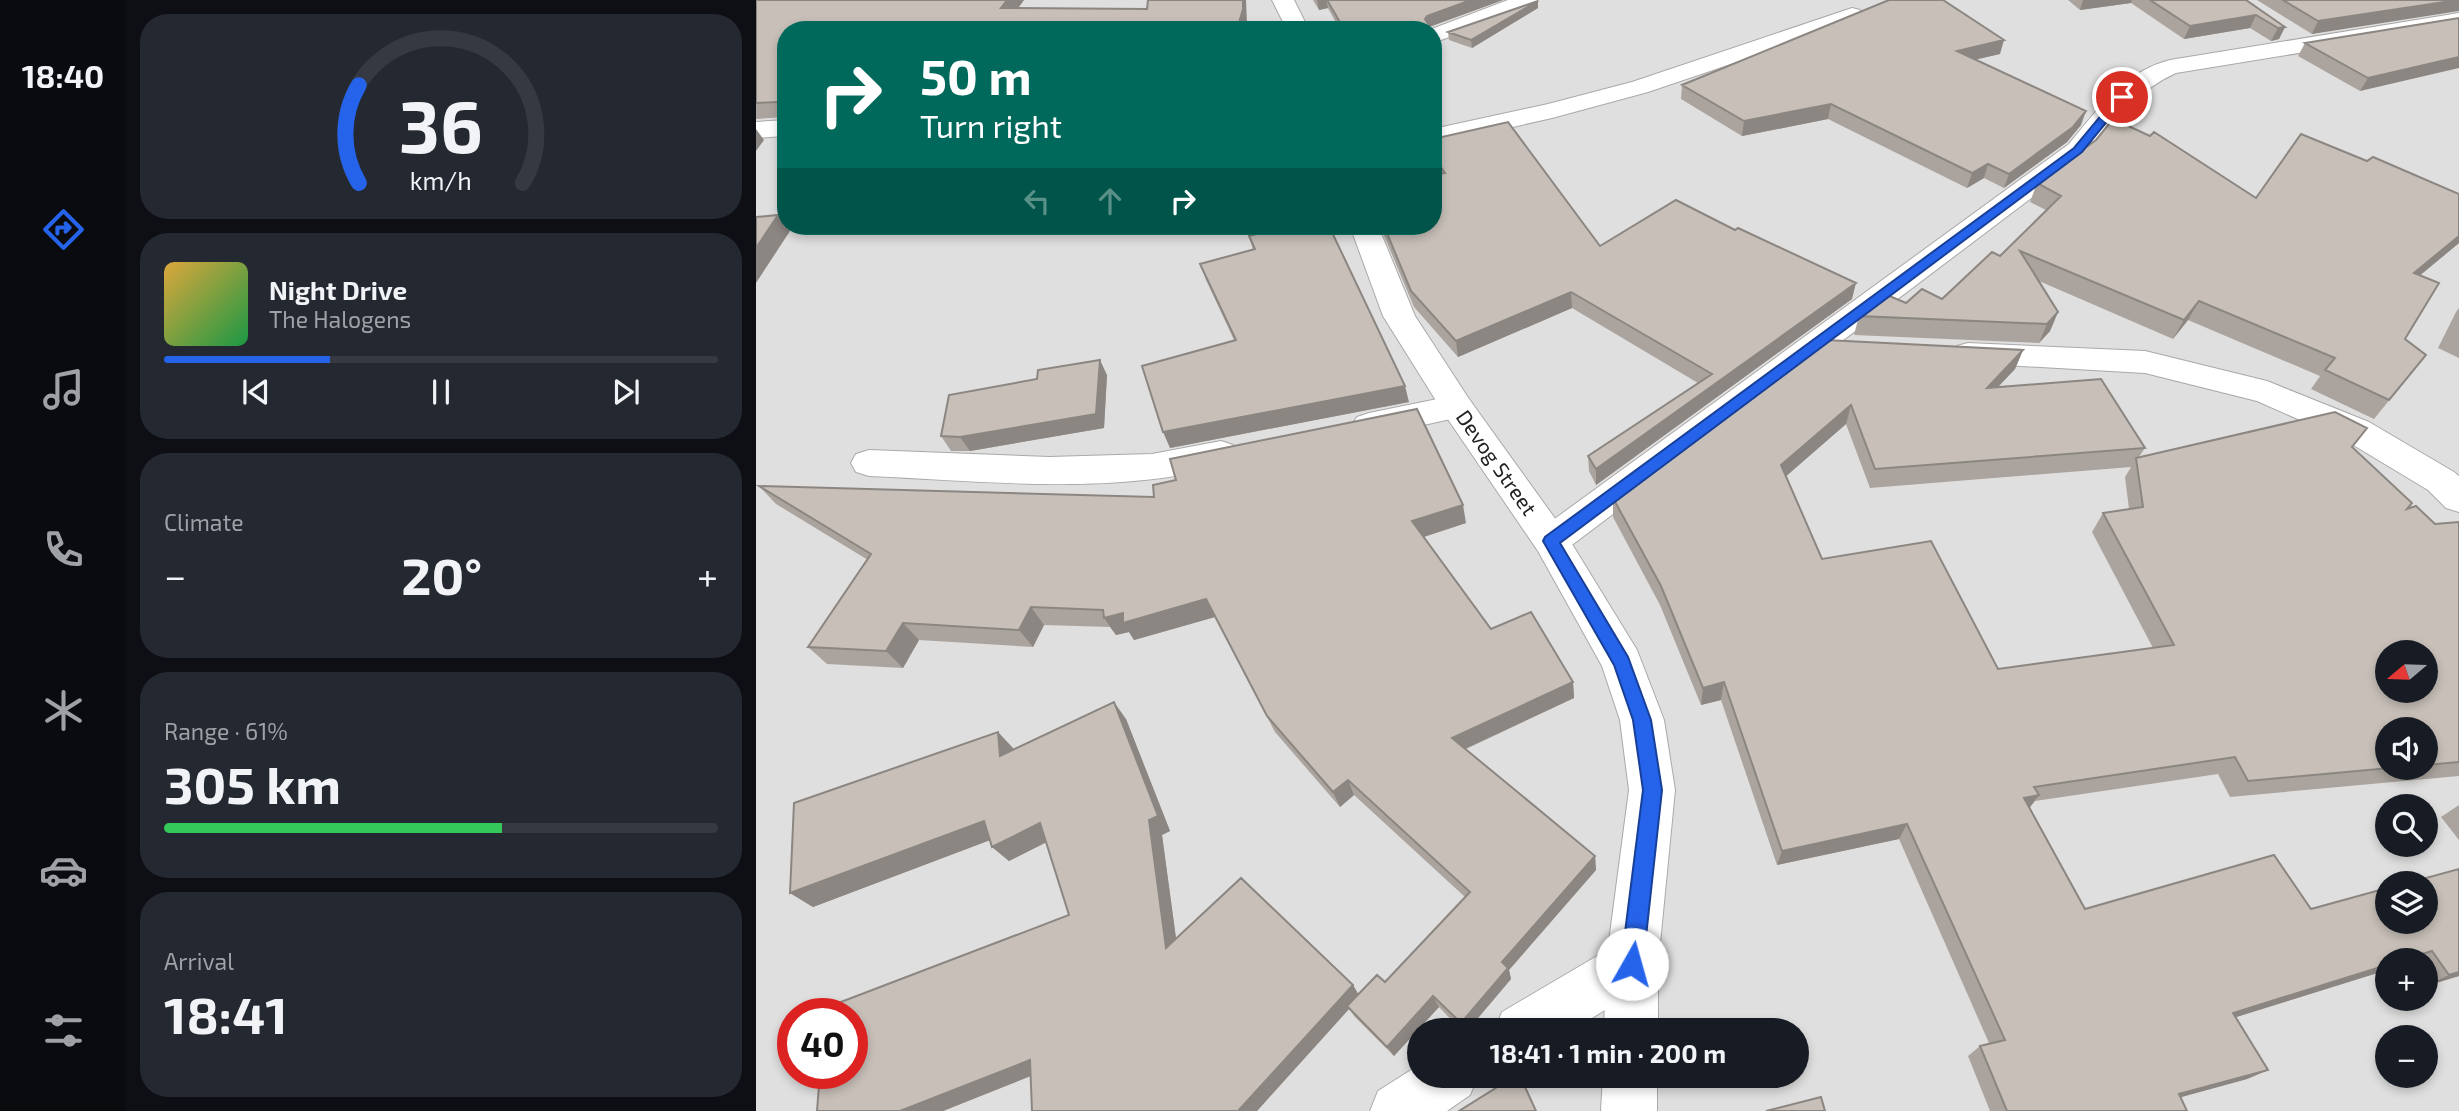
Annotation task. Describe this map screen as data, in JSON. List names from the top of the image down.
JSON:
{
  "streets": {
    "street": ["Devog Street"]
  },
  "north": "left",
  "page": {
    "tabs": "18:40",
    "turn": ["50 m", "Turn right"],
    "song": ["Night Drive", "The Halogens"],
    "tile": [
      "Climate",
      ["Range · 61%", "305 km"],
      ["Arrival", "18:41"]
    ],
    "heat": ["−", "20°", "+"],
    "map_buttons": ["+", "−"],
    "limit": "40",
    "trip": "18:41 · 1 min · 200 m",
    "gauge": ["36", "km/h"]
  }
}
